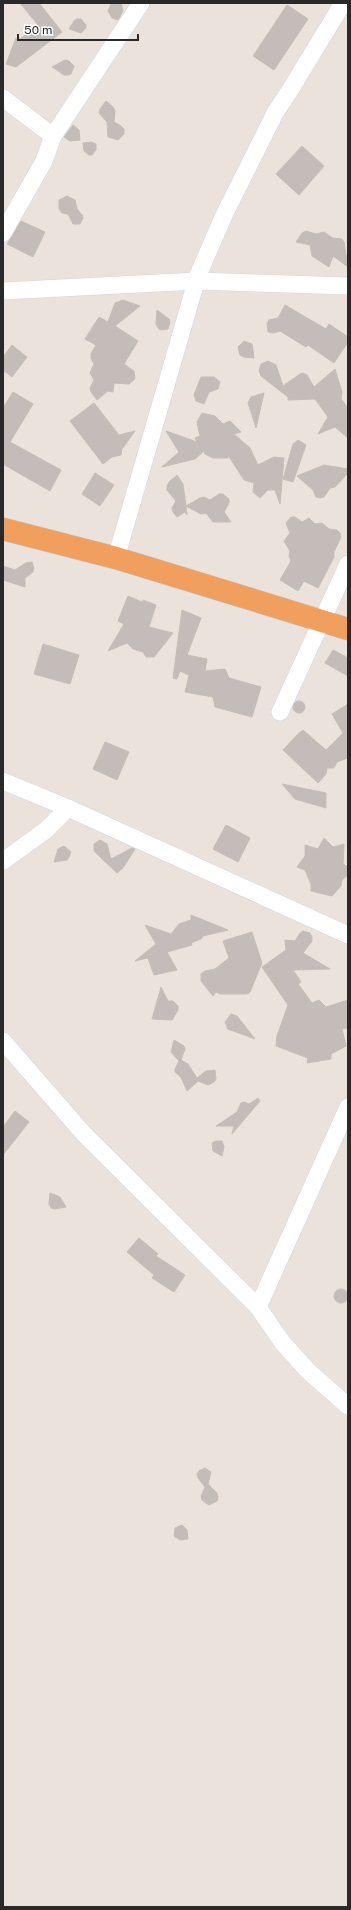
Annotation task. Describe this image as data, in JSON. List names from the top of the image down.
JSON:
{
  "scale_bar": "50 m"
}
